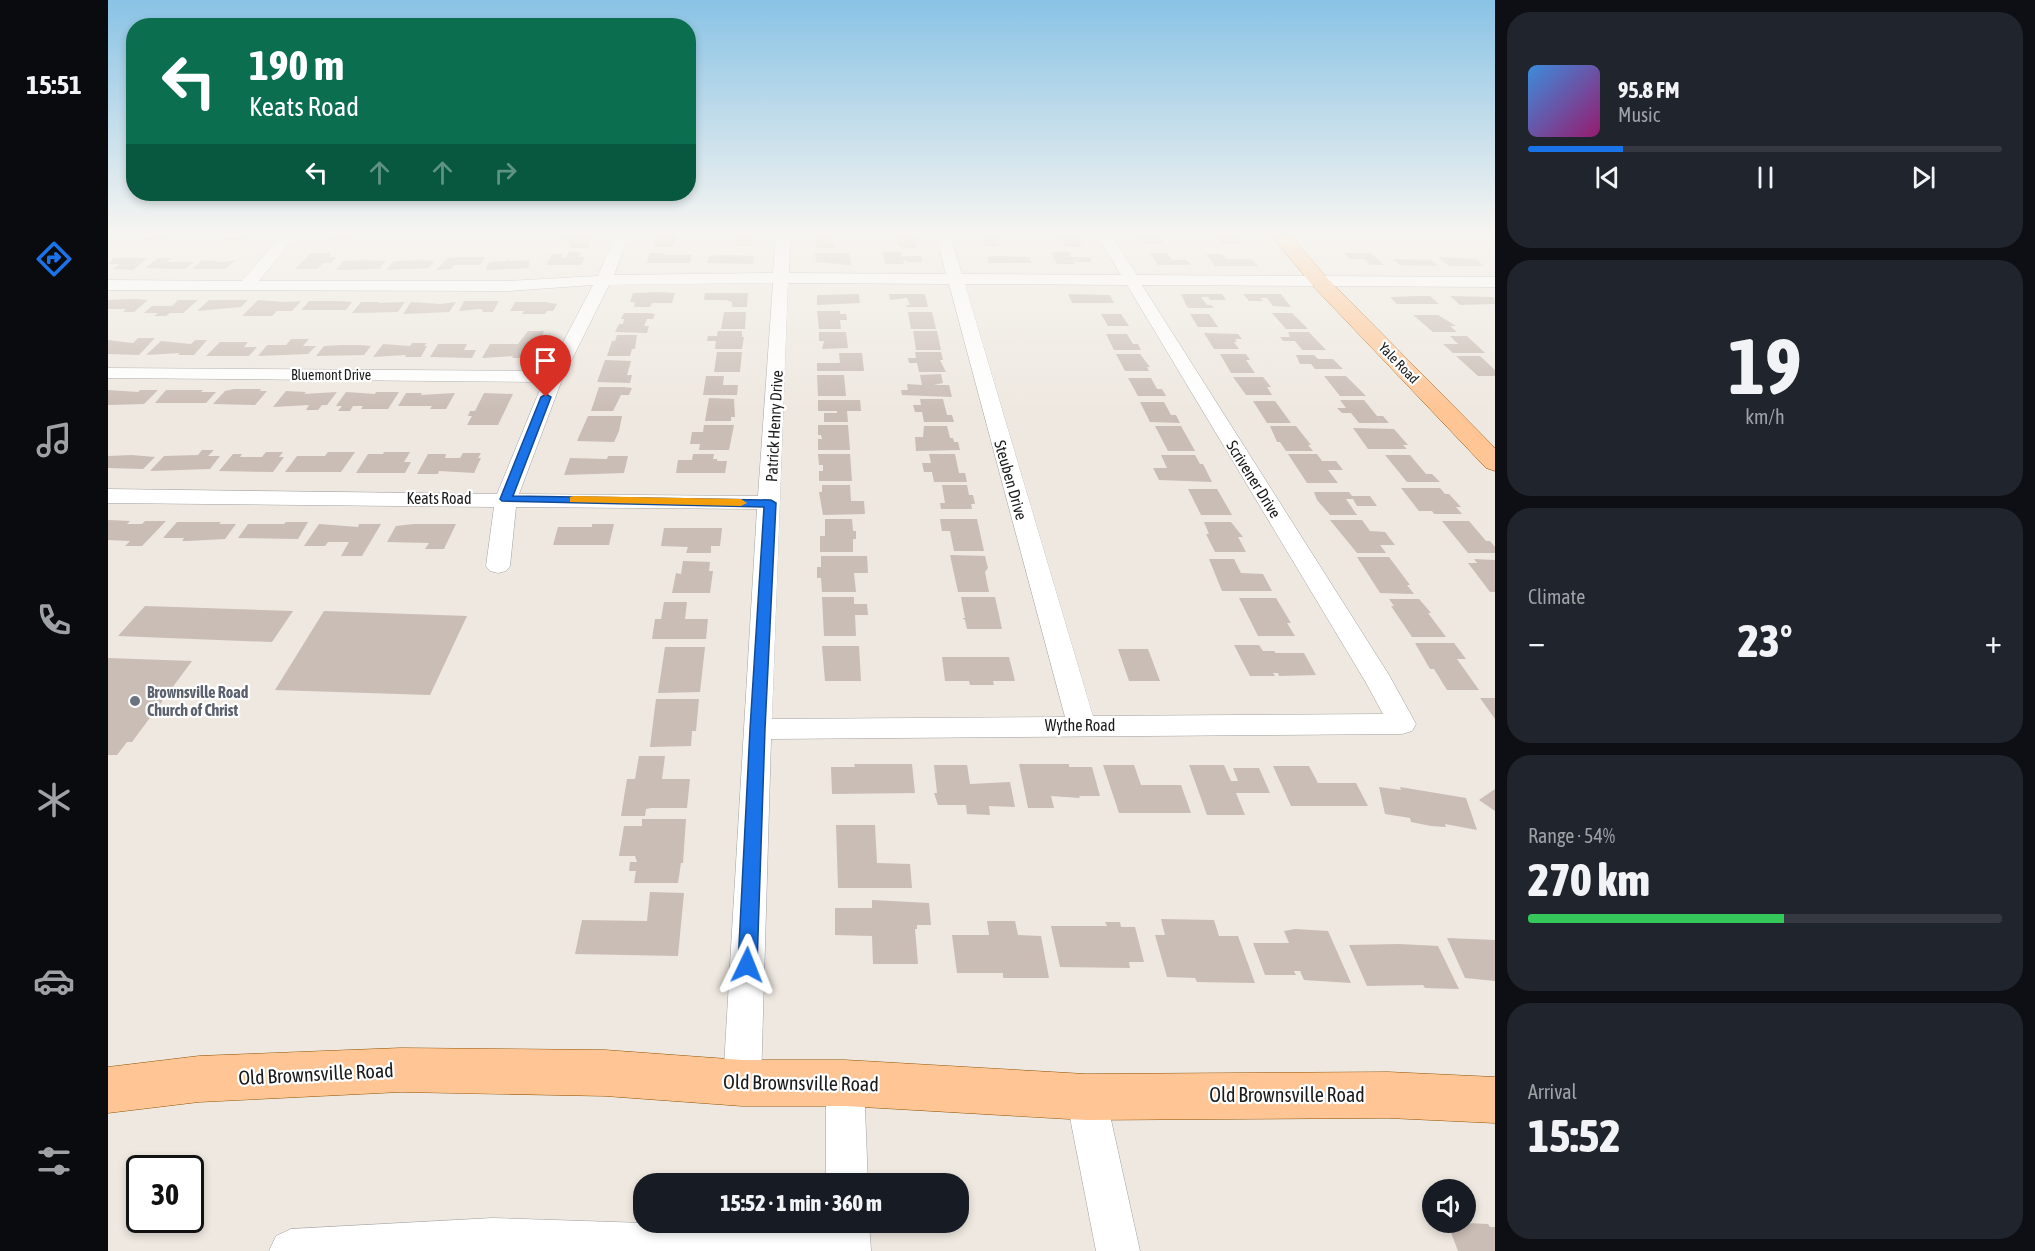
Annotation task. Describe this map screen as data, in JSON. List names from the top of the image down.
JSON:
{
  "streets": {
    "main road": ["Yale Road", "Old Brownsville Road"],
    "street": [
      "Bluemont Drive",
      "Patrick Henry Drive",
      "Scrivener Drive",
      "Steuben Drive",
      "Keats Road",
      "Wythe Road"
    ]
  },
  "crossings": [
    ["Patrick Henry Drive", "Keats Road"],
    ["Patrick Henry Drive", "Wythe Road"],
    ["Patrick Henry Drive", "Old Brownsville Road"],
    ["Scrivener Drive", "Wythe Road"],
    ["Steuben Drive", "Wythe Road"]
  ],
  "places": ["Brownsville Road Church of Christ"],
  "page": {
    "tabs": "15:51",
    "turn": ["190 m", "Keats Road"],
    "song": ["95.8 FM", "Music"],
    "tile": [
      ["19", "km/h"],
      "Climate",
      ["Range · 54%", "270 km"],
      ["Arrival", "15:52"]
    ],
    "heat": ["−", "23°", "+"],
    "limit": "30",
    "trip": "15:52 · 1 min · 360 m"
  }
}
